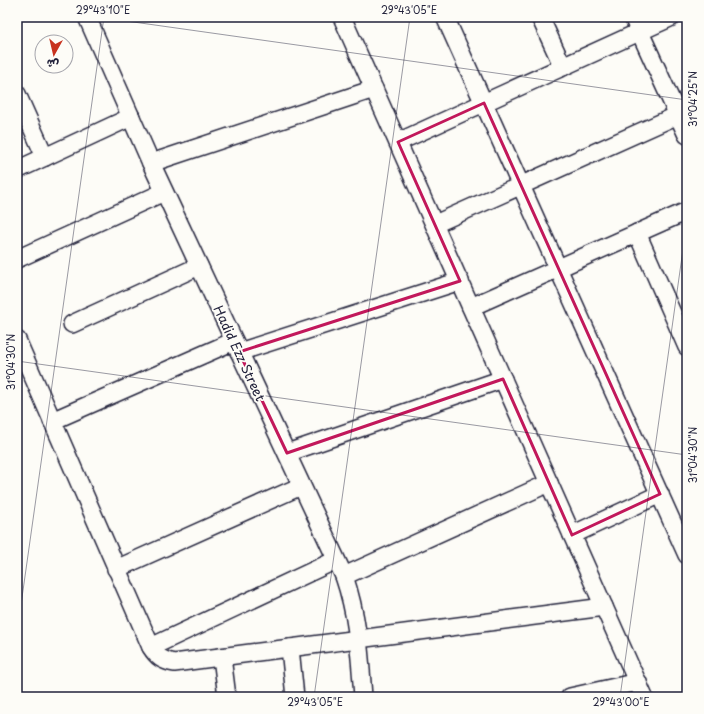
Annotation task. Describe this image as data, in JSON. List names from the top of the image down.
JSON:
{
  "streets": {
    "street": ["Hadid Ezz Street"]
  },
  "north": "bottom",
  "coordinates": [
    "29°43'10\"E",
    "29°43'05\"E",
    "31°04'25\"N",
    "31°04'30\"N",
    "29°43'00\"E"
  ]
}
